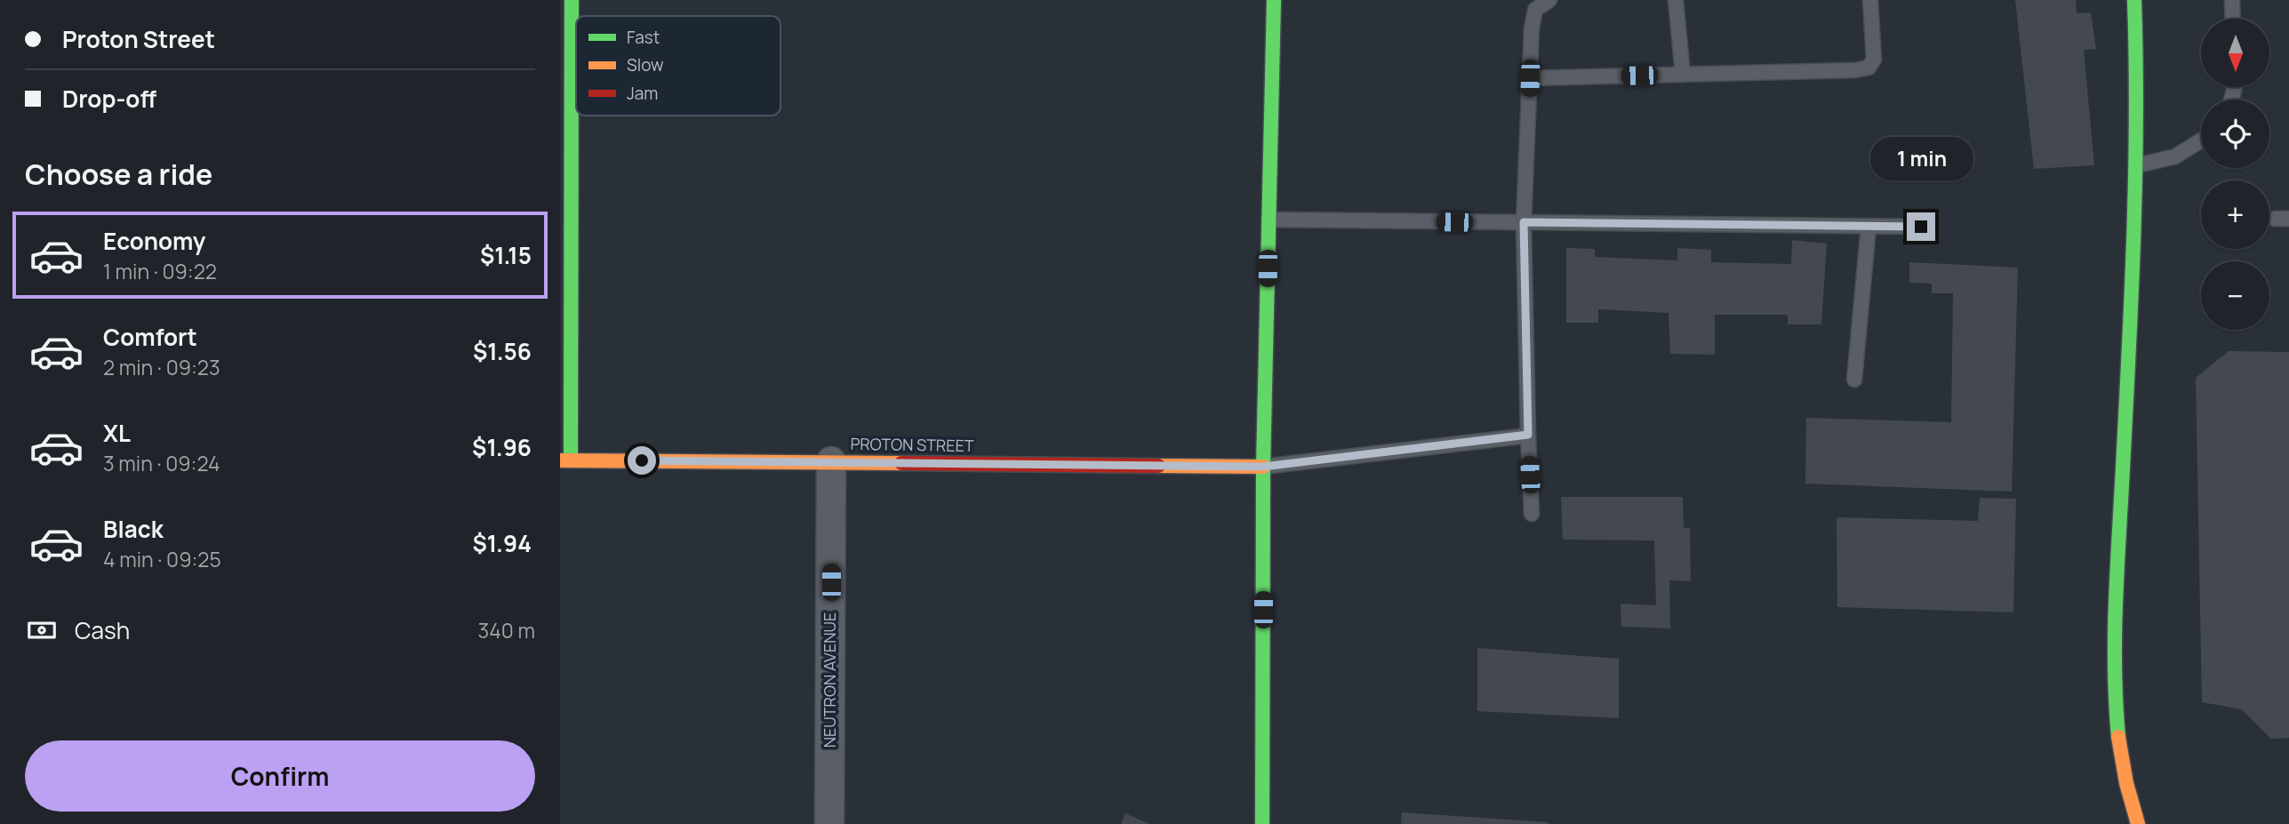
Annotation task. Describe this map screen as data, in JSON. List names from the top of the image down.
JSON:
{
  "streets": {
    "street": ["PROTON STREET", "NEUTRON AVENUE"]
  },
  "crossings": [
    ["PROTON STREET", "NEUTRON AVENUE"]
  ],
  "legend": ["Fast", "Slow", "Jam"],
  "north": "bottom",
  "page": {
    "banner": ["Proton Street", "Drop-off"],
    "map_buttons": ["+", "−"],
    "heading": "Choose a ride",
    "bubble": "1 min",
    "list": [
      {
        "name": "Economy",
        "note": "1 min · 09:22",
        "value": "$1.15"
      },
      {
        "name": "Comfort",
        "note": "2 min · 09:23",
        "value": "$1.56"
      },
      {
        "name": "XL",
        "note": "3 min · 09:24",
        "value": "$1.96"
      },
      {
        "name": "Black",
        "note": "4 min · 09:25",
        "value": "$1.94"
      }
    ],
    "pay": ["Cash", "340 m"],
    "buttons": "Confirm"
  }
}
